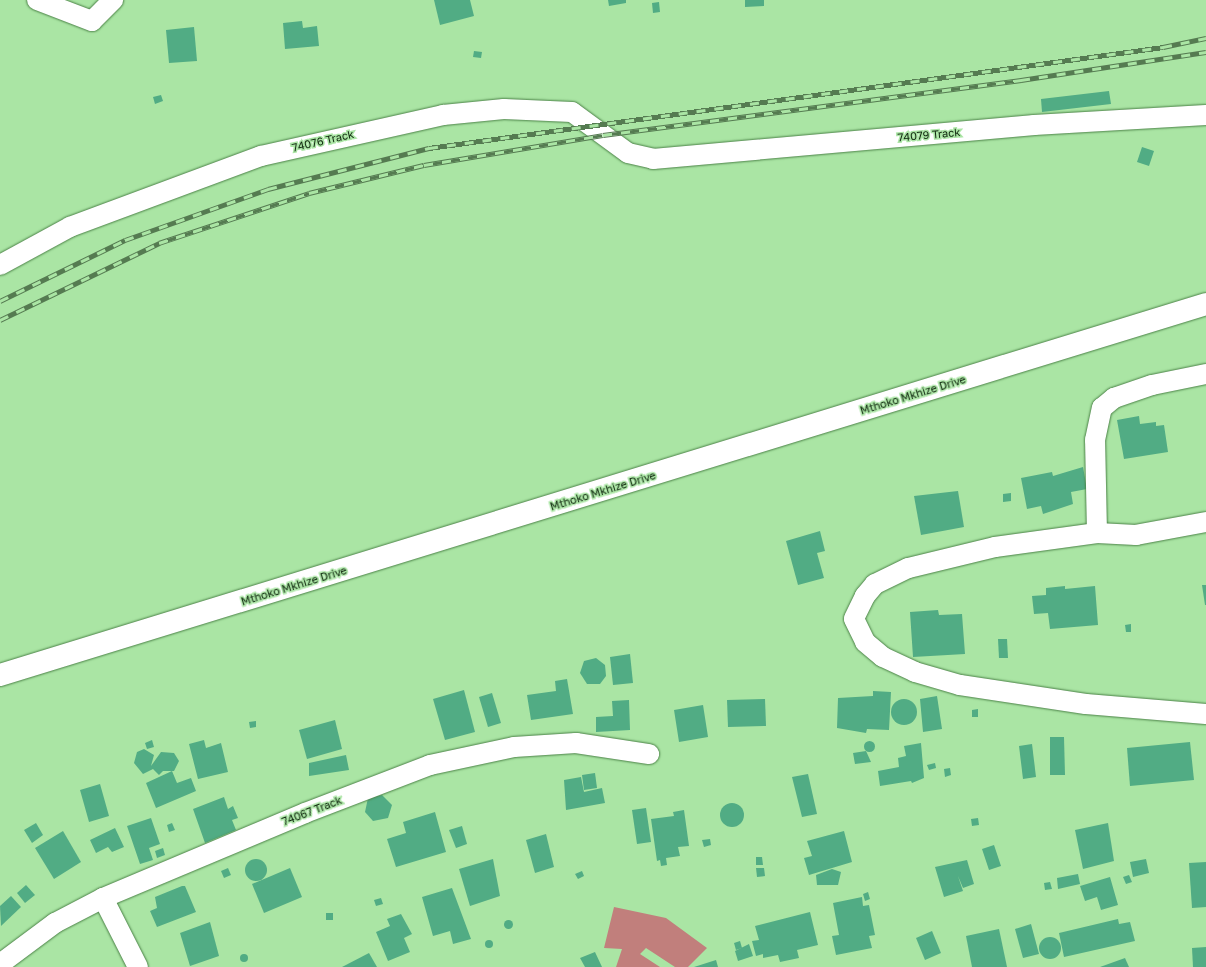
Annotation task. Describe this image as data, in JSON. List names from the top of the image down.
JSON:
{
  "streets": {
    "street": [
      "74079 Track",
      "74076 Track",
      "Mthoko Mkhize Drive",
      "74067 Track"
    ]
  },
  "crossings": [
    ["74079 Track", "74076 Track"]
  ]
}
